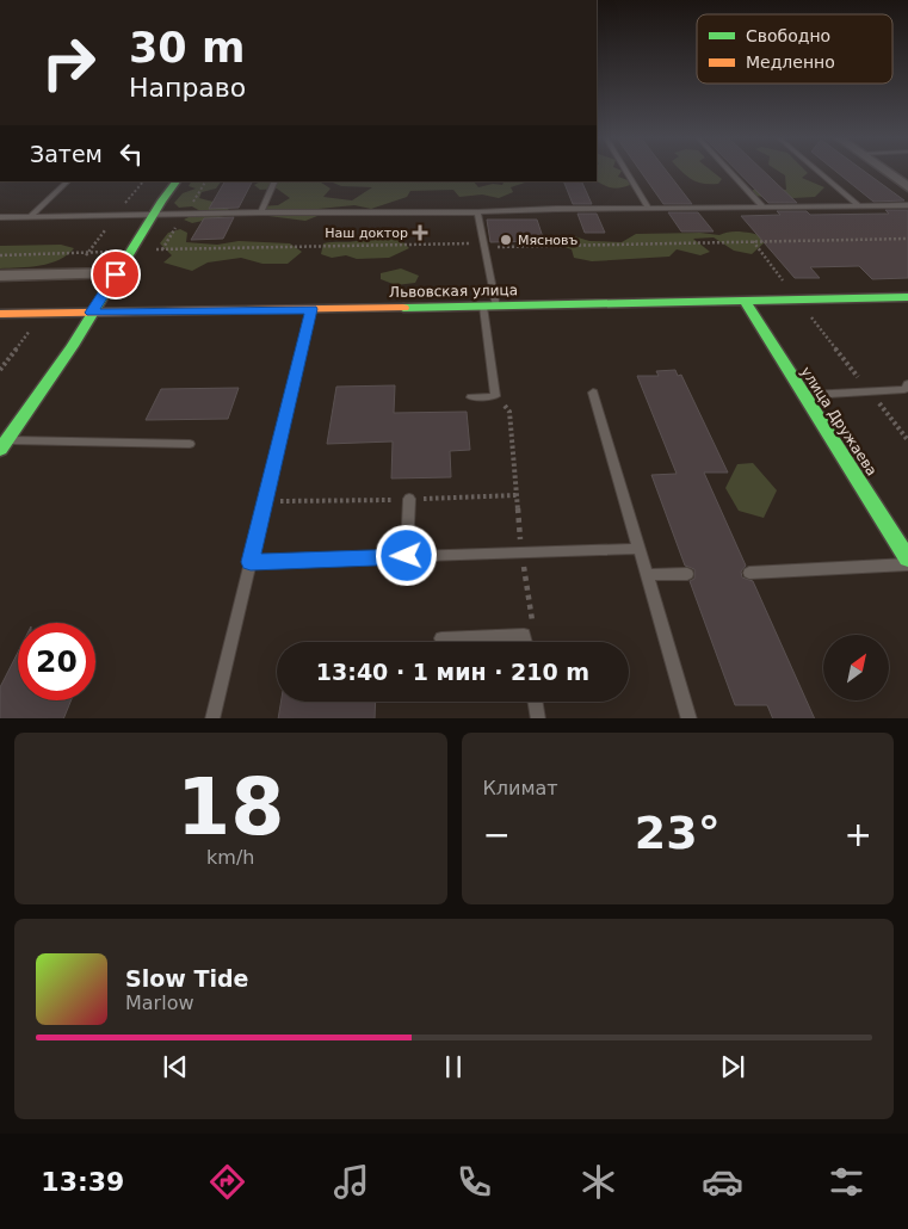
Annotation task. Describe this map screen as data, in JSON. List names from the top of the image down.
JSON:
{
  "streets": {
    "main road": ["Львовская улица", "улица Дружаева"]
  },
  "crossings": [
    ["Львовская улица", "улица Дружаева"]
  ],
  "places": {
    "health": ["Наш доктор"],
    "other": ["Мясновъ"]
  },
  "legend": ["Свободно", "Медленно"],
  "north": "top right",
  "page": {
    "turn": ["30 m", "Направо"],
    "then": "Затем",
    "limit": "20",
    "trip": "13:40 · 1 мин · 210 m",
    "tile": [
      ["18", "km/h"],
      "Климат"
    ],
    "heat": ["−", "23°", "+"],
    "song": ["Slow Tide", "Marlow"],
    "tabs": "13:39"
  }
}
